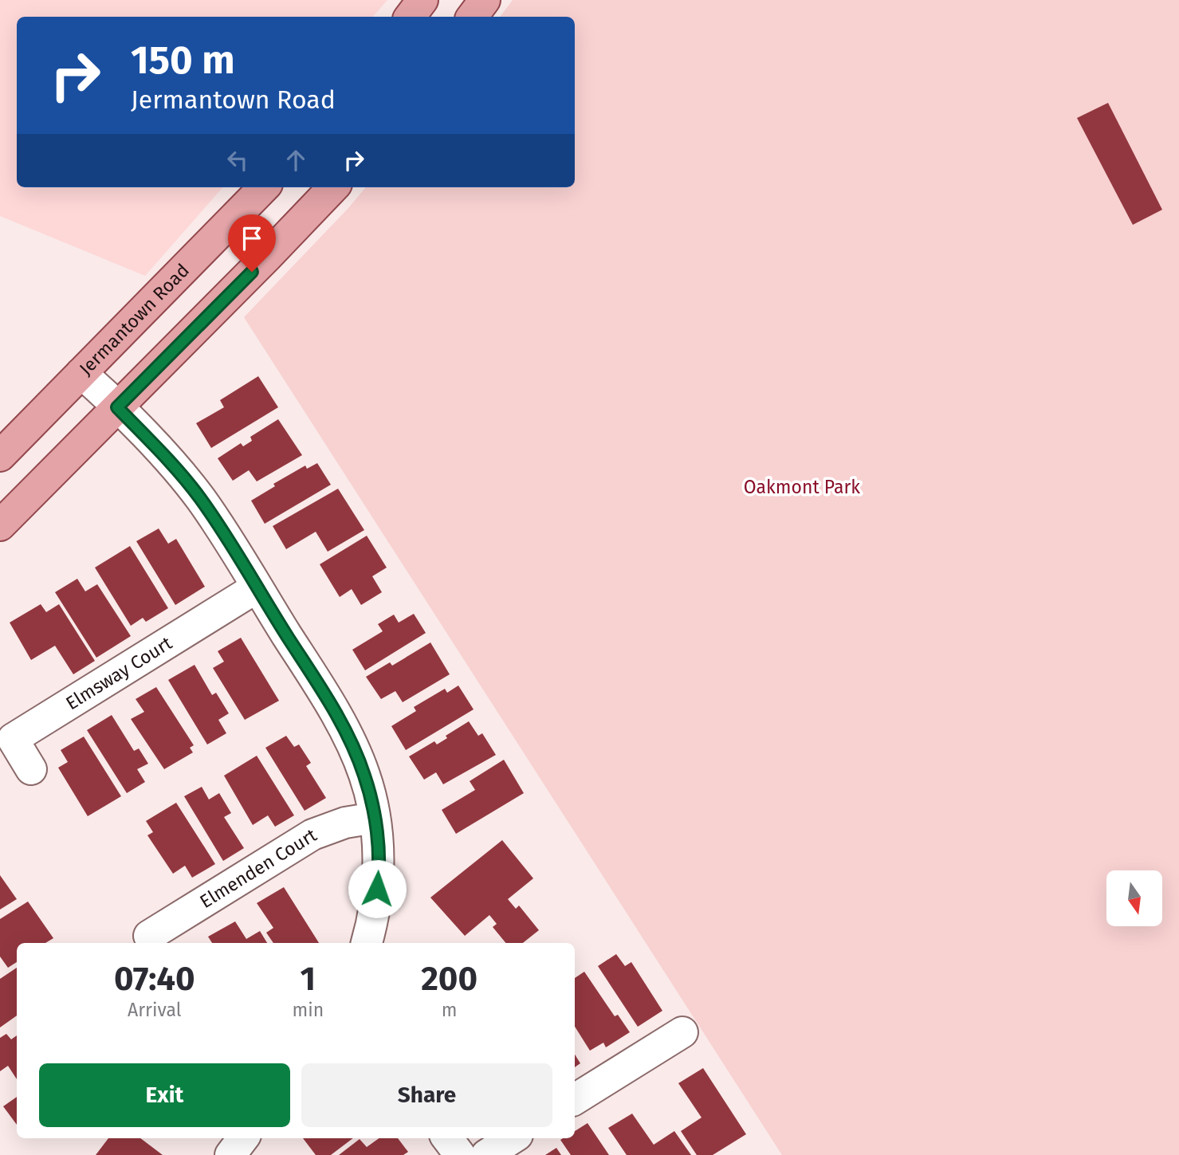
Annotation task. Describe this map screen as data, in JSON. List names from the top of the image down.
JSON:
{
  "streets": {
    "main road": ["Jermantown Road"],
    "street": ["Elmsway Court", "Elmenden Court"]
  },
  "parks": ["Oakmont Park"],
  "north": "bottom",
  "page": {
    "turn": ["150 m", "Jermantown Road"],
    "eta": [
      "07:40",
      "Arrival",
      "1",
      "min",
      "200",
      "m"
    ],
    "buttons": ["Exit", "Share"]
  }
}
